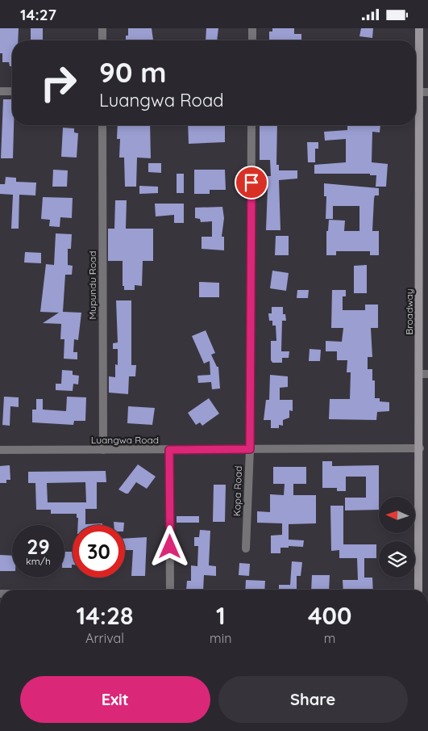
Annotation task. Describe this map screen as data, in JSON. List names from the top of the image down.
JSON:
{
  "streets": {
    "main road": ["Broadway"],
    "street": ["Mupundu Road", "Luangwa Road", "Kopa Road"]
  },
  "crossings": [
    ["Mupundu Road", "Luangwa Road"],
    ["Broadway", "Luangwa Road"],
    ["Luangwa Road", "Kopa Road"]
  ],
  "north": "left",
  "page": {
    "status": "14:27",
    "turn": ["90 m", "Luangwa Road"],
    "speed": "29 km/h",
    "limit": "30",
    "eta": [
      "14:28",
      "Arrival",
      "1",
      "min",
      "400",
      "m"
    ],
    "buttons": ["Exit", "Share"]
  }
}
